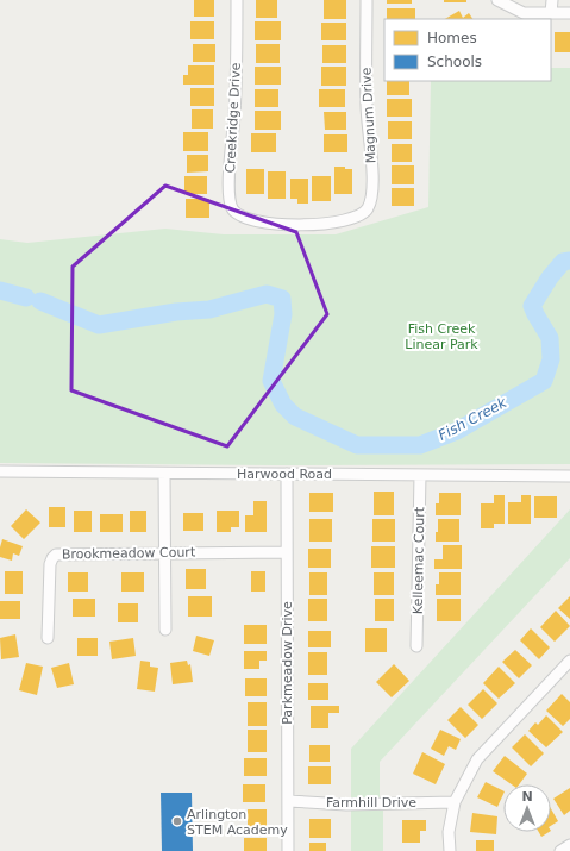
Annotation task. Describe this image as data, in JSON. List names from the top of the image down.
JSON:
{
  "streets": {
    "street": [
      "Magnum Drive",
      "Creekridge Drive",
      "Harwood Road",
      "Brookmeadow Court",
      "Kelleemac Court",
      "Parkmeadow Drive",
      "Farmhill Drive"
    ]
  },
  "crossings": [
    ["Magnum Drive", "Creekridge Drive"],
    ["Harwood Road", "Kelleemac Court"],
    ["Harwood Road", "Parkmeadow Drive"],
    ["Brookmeadow Court", "Parkmeadow Drive"],
    ["Parkmeadow Drive", "Farmhill Drive"]
  ],
  "water": ["Fish Creek"],
  "parks": ["Fish Creek Linear Park"],
  "places": ["Arlington STEM Academy"],
  "legend": ["Homes", "Schools"],
  "north": "top"
}
